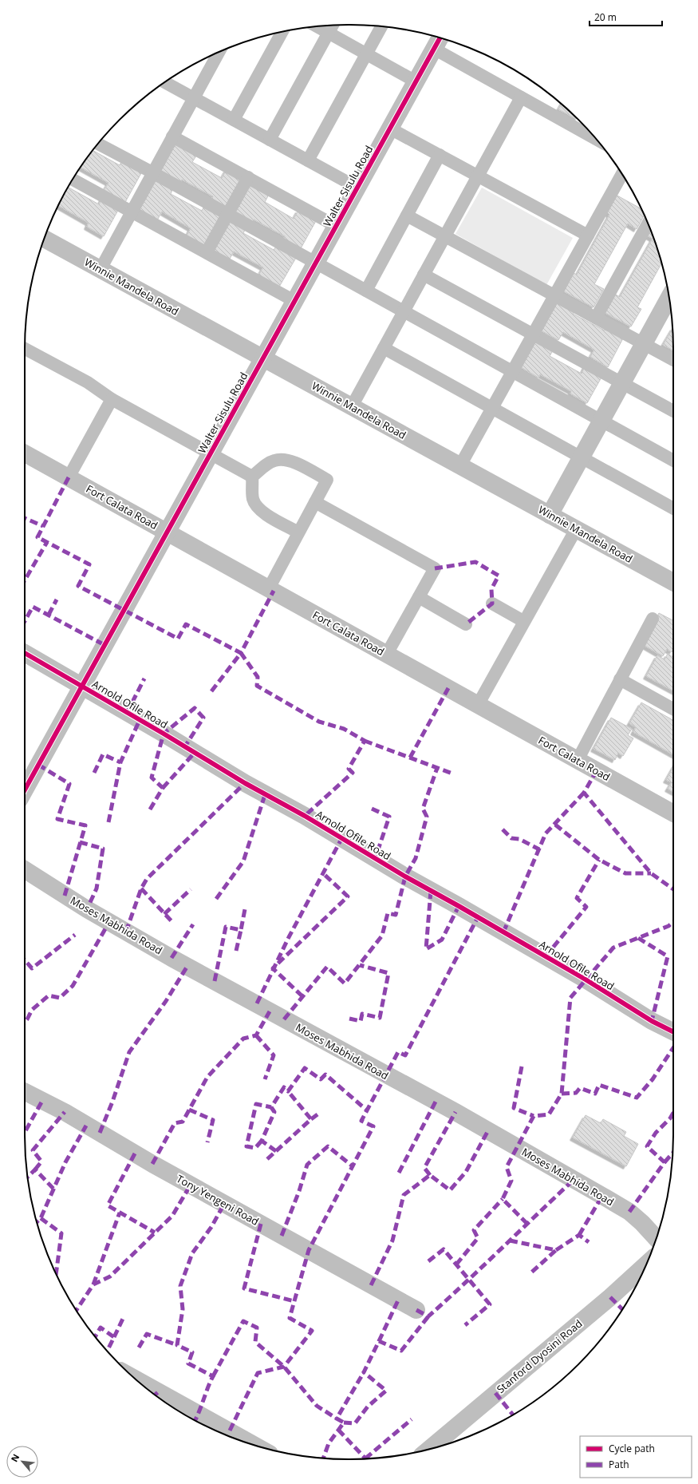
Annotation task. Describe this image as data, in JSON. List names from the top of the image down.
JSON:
{
  "streets": {
    "street": [
      "Walter Sisulu Road",
      "Winnie Mandela Road",
      "Fort Calata Road",
      "Arnold Ofile Road",
      "Moses Mabhida Road",
      "Tony Yengeni Road",
      "Stanford Dyosini Road"
    ]
  },
  "crossings": [
    ["Walter Sisulu Road", "Winnie Mandela Road"],
    ["Walter Sisulu Road", "Fort Calata Road"],
    ["Walter Sisulu Road", "Arnold Ofile Road"]
  ],
  "legend": ["Cycle path", "Path"],
  "scale_bar": "20 m",
  "north": "top left"
}
